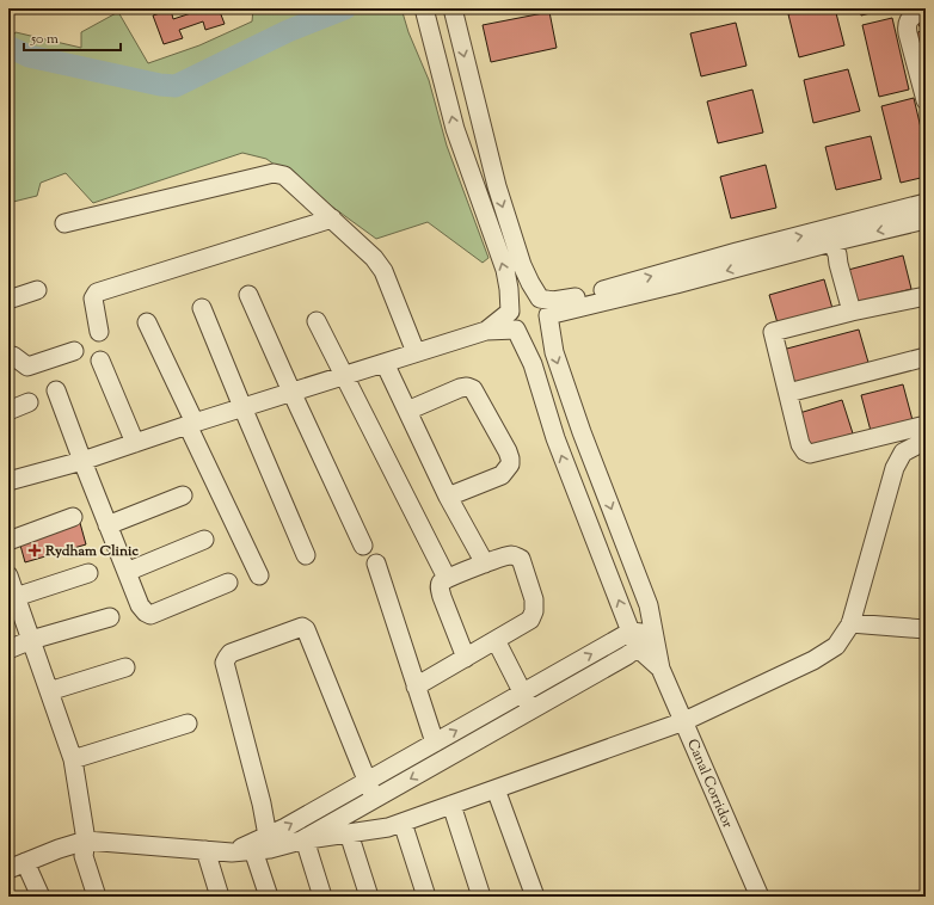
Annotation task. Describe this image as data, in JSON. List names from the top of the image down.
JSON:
{
  "streets": {
    "street": ["Canal Corridor"]
  },
  "places": {
    "health": ["Rydham Clinic"]
  },
  "scale_bar": "50 m"
}
